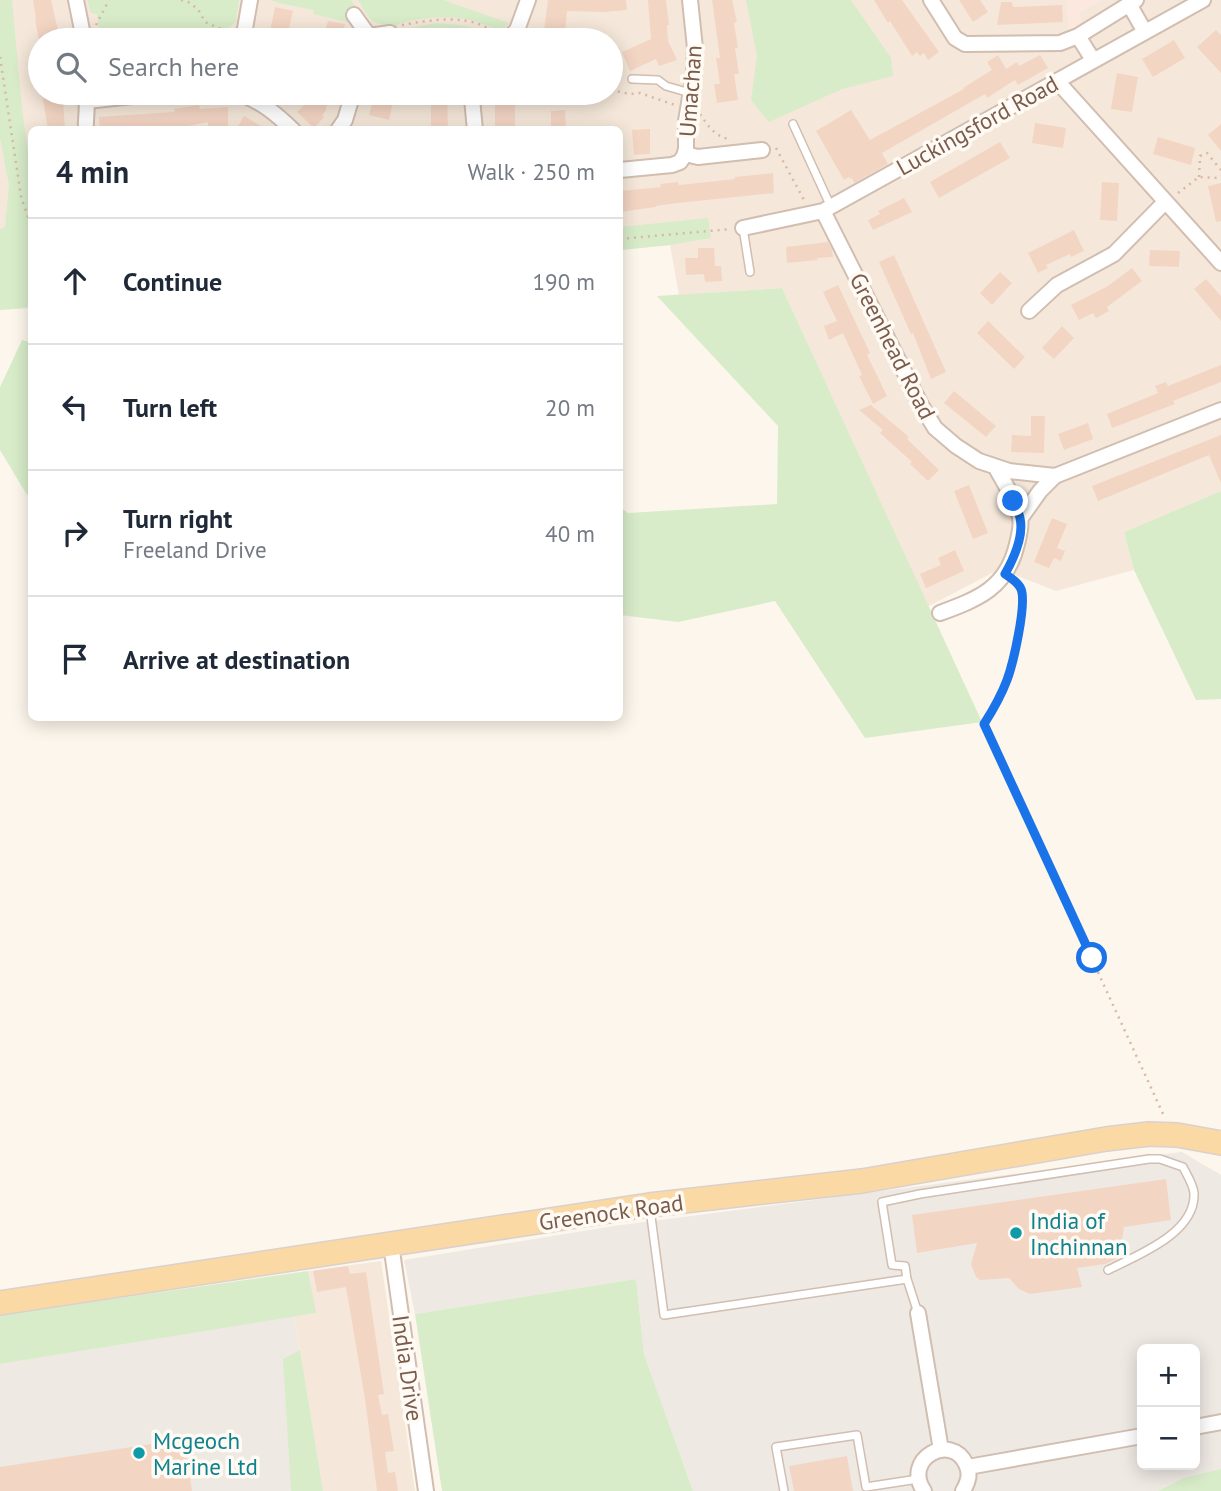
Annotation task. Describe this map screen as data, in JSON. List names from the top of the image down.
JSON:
{
  "streets": {
    "main road": ["Greenock Road"],
    "street": [
      "Umachan",
      "Luckingsford Road",
      "Greenhead Road",
      "India Drive"
    ]
  },
  "crossings": [
    ["Luckingsford Road", "Greenhead Road"],
    ["Greenock Road", "India Drive"]
  ],
  "places": ["India of Inchinnan", "Mcgeoch Marine Ltd"],
  "page": {
    "search": "Search here",
    "heading": ["4 min", "Walk · 250 m"],
    "list": [
      ["Continue", "190 m"],
      ["Turn left", "20 m"],
      ["Turn right", "Freeland Drive", "40 m"],
      "Arrive at destination"
    ],
    "map_buttons": ["+", "−"]
  }
}
